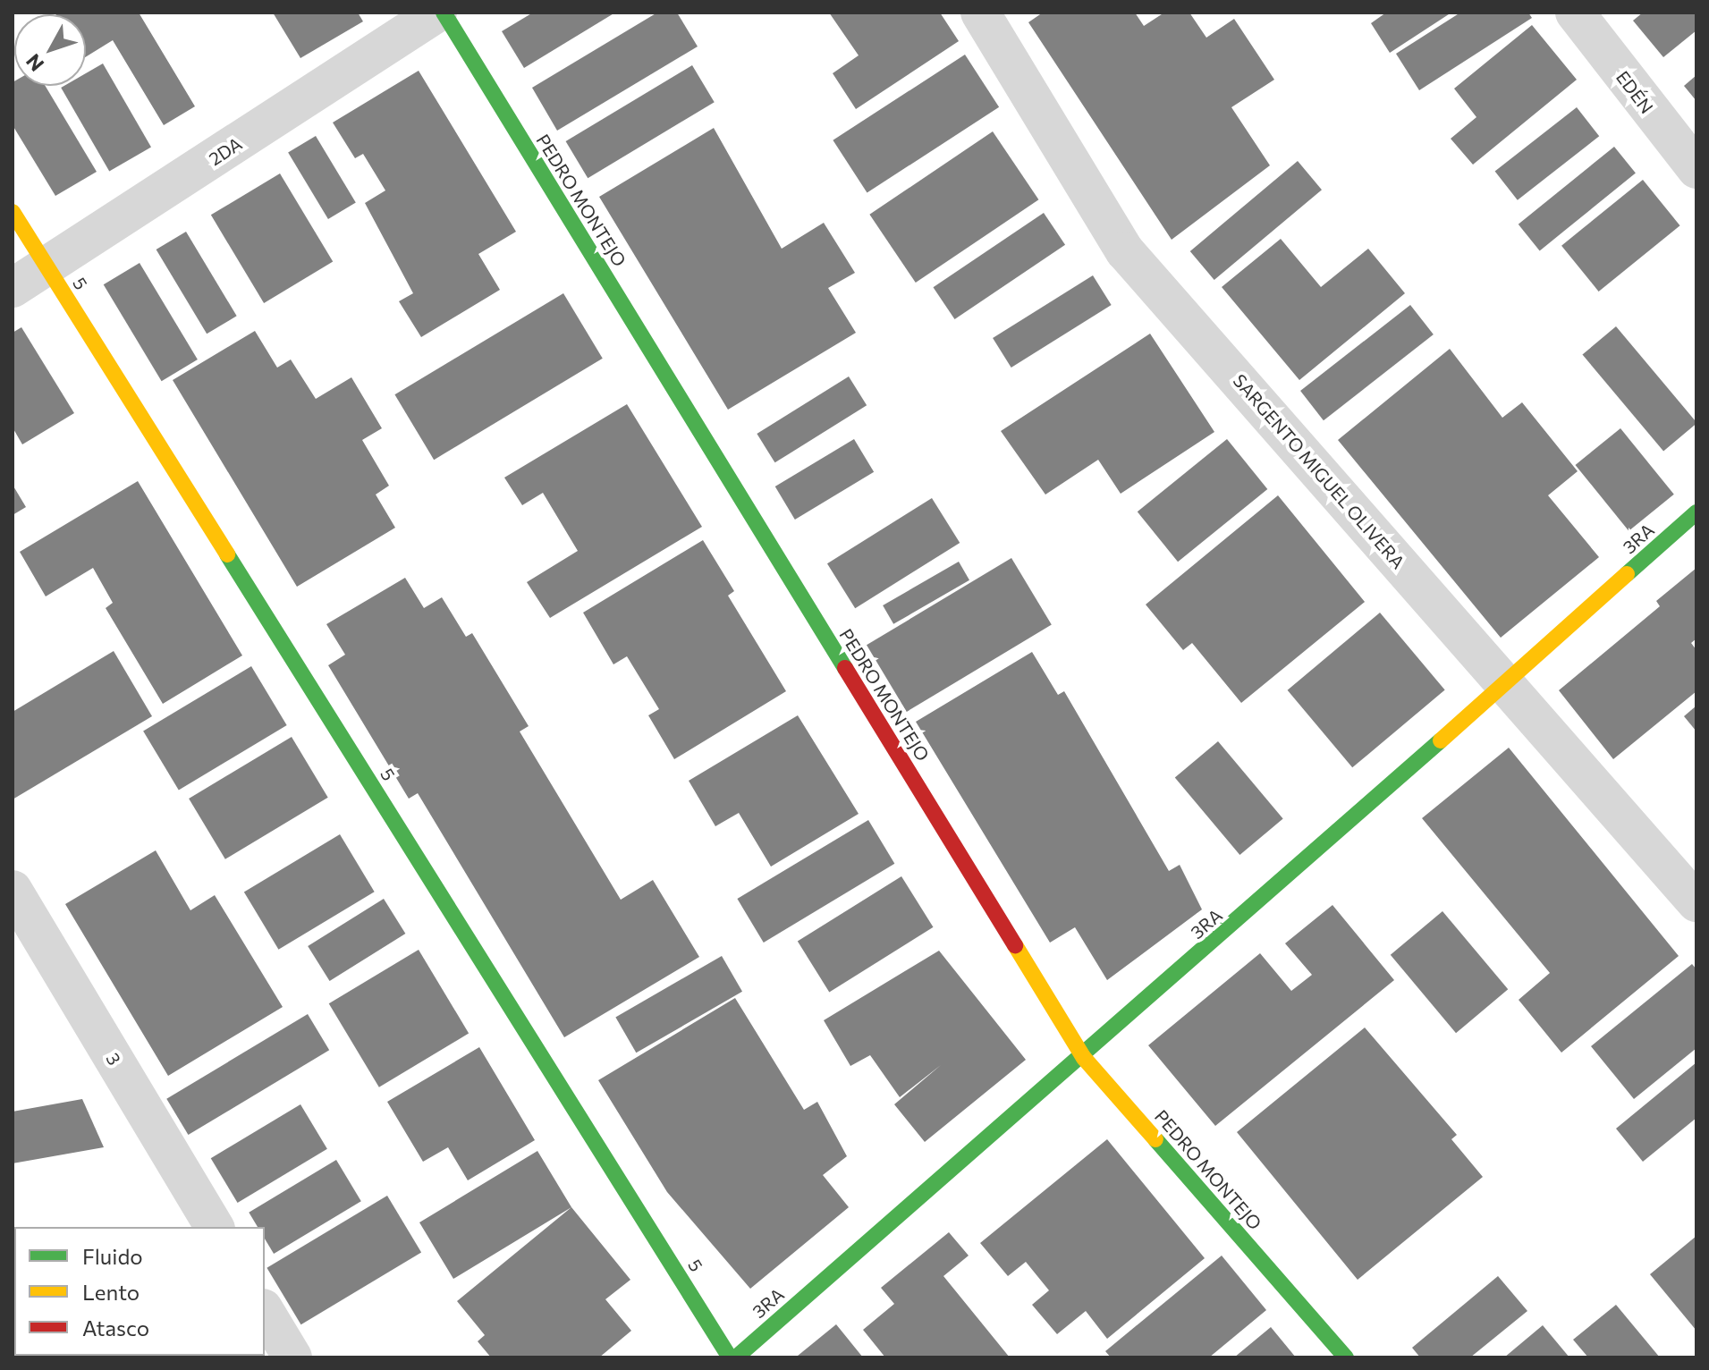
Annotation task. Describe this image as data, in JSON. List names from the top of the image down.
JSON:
{
  "streets": {
    "street": [
      "EDÉN",
      "2DA",
      "PEDRO MONTEJO",
      "5",
      "SARGENTO MIGUEL OLIVERA",
      "3RA",
      "3"
    ]
  },
  "crossings": [
    ["2DA", "5"],
    ["PEDRO MONTEJO", "3RA"],
    ["SARGENTO MIGUEL OLIVERA", "3RA"]
  ],
  "legend": ["Fluido", "Lento", "Atasco"],
  "north": "bottom left"
}
